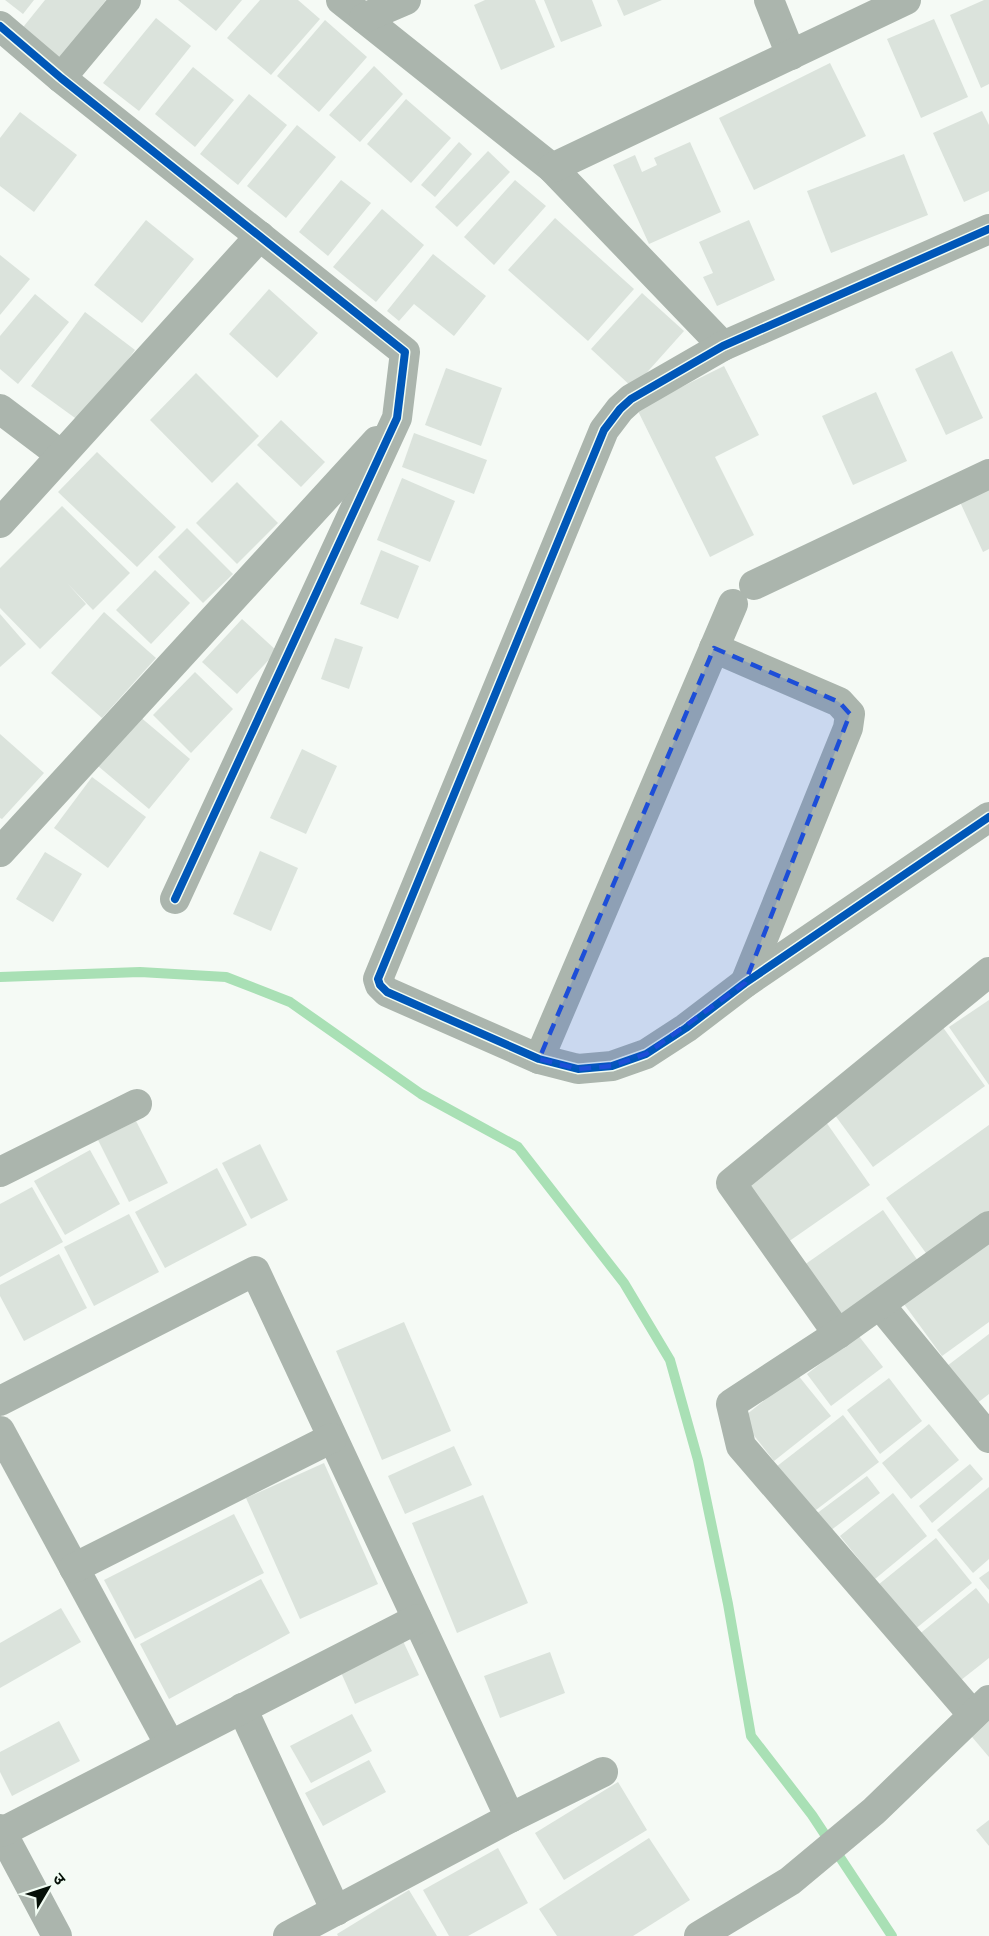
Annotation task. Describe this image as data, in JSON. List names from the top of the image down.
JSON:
{
  "north": "top right"
}
